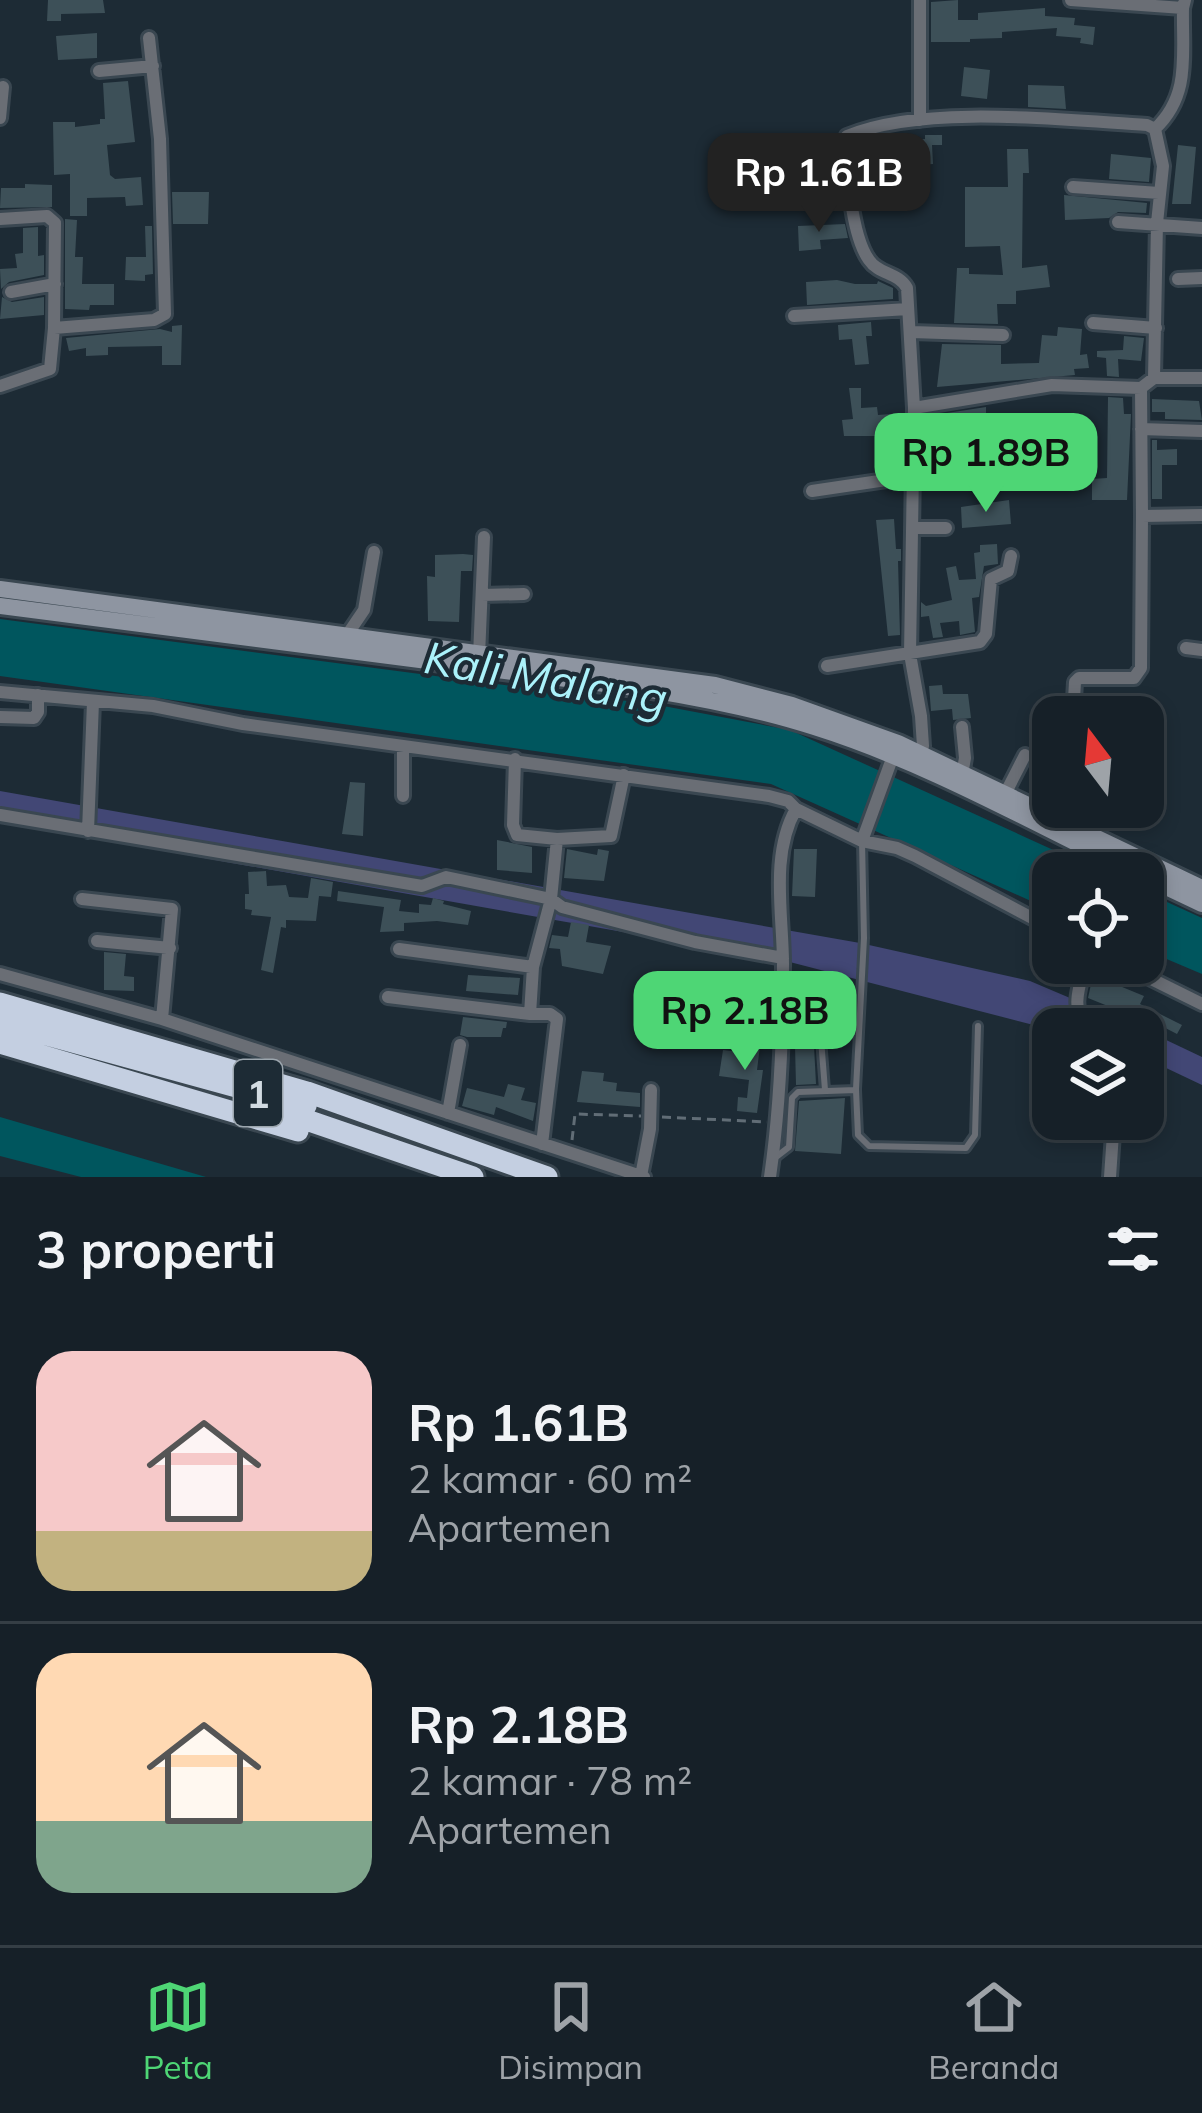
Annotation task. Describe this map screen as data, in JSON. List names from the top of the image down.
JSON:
{
  "streets": {
    "highway": ["1"]
  },
  "water": ["Kali Malang"],
  "north": "top",
  "page": {
    "price": ["Rp 1.61B", "Rp 1.89B", "Rp 2.18B"],
    "heading": "3 properti",
    "list": [
      {
        "name": "Rp 1.61B",
        "note": "2 kamar · 60 m² · Apartemen"
      },
      {
        "name": "Rp 2.18B",
        "note": "2 kamar · 78 m² · Apartemen"
      }
    ],
    "tabs": ["Peta", "Disimpan", "Beranda"]
  }
}
